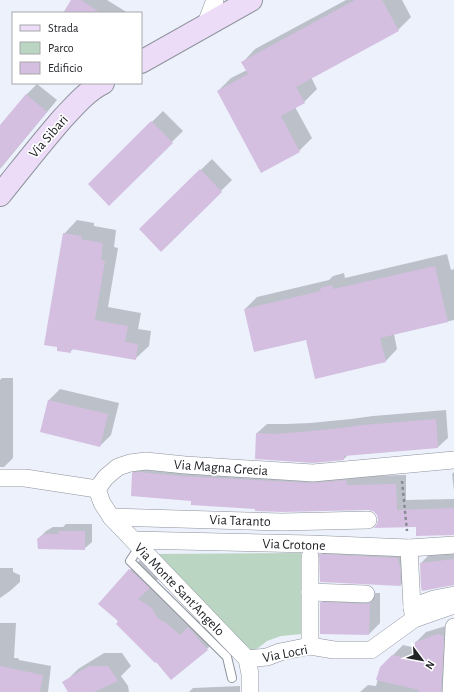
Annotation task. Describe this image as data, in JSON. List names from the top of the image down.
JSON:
{
  "streets": {
    "street": [
      "Via Sibari",
      "Via Magna Grecia",
      "Via Taranto",
      "Via Crotone",
      "Via Monte Sant'Angelo",
      "Via Locri"
    ]
  },
  "crossings": [
    ["Via Magna Grecia", "Via Monte Sant'Angelo"],
    ["Via Taranto", "Via Monte Sant'Angelo"],
    ["Via Crotone", "Via Monte Sant'Angelo"],
    ["Via Monte Sant'Angelo", "Via Locri"]
  ],
  "legend": ["Strada", "Parco", "Edificio"],
  "north": "bottom right"
}
